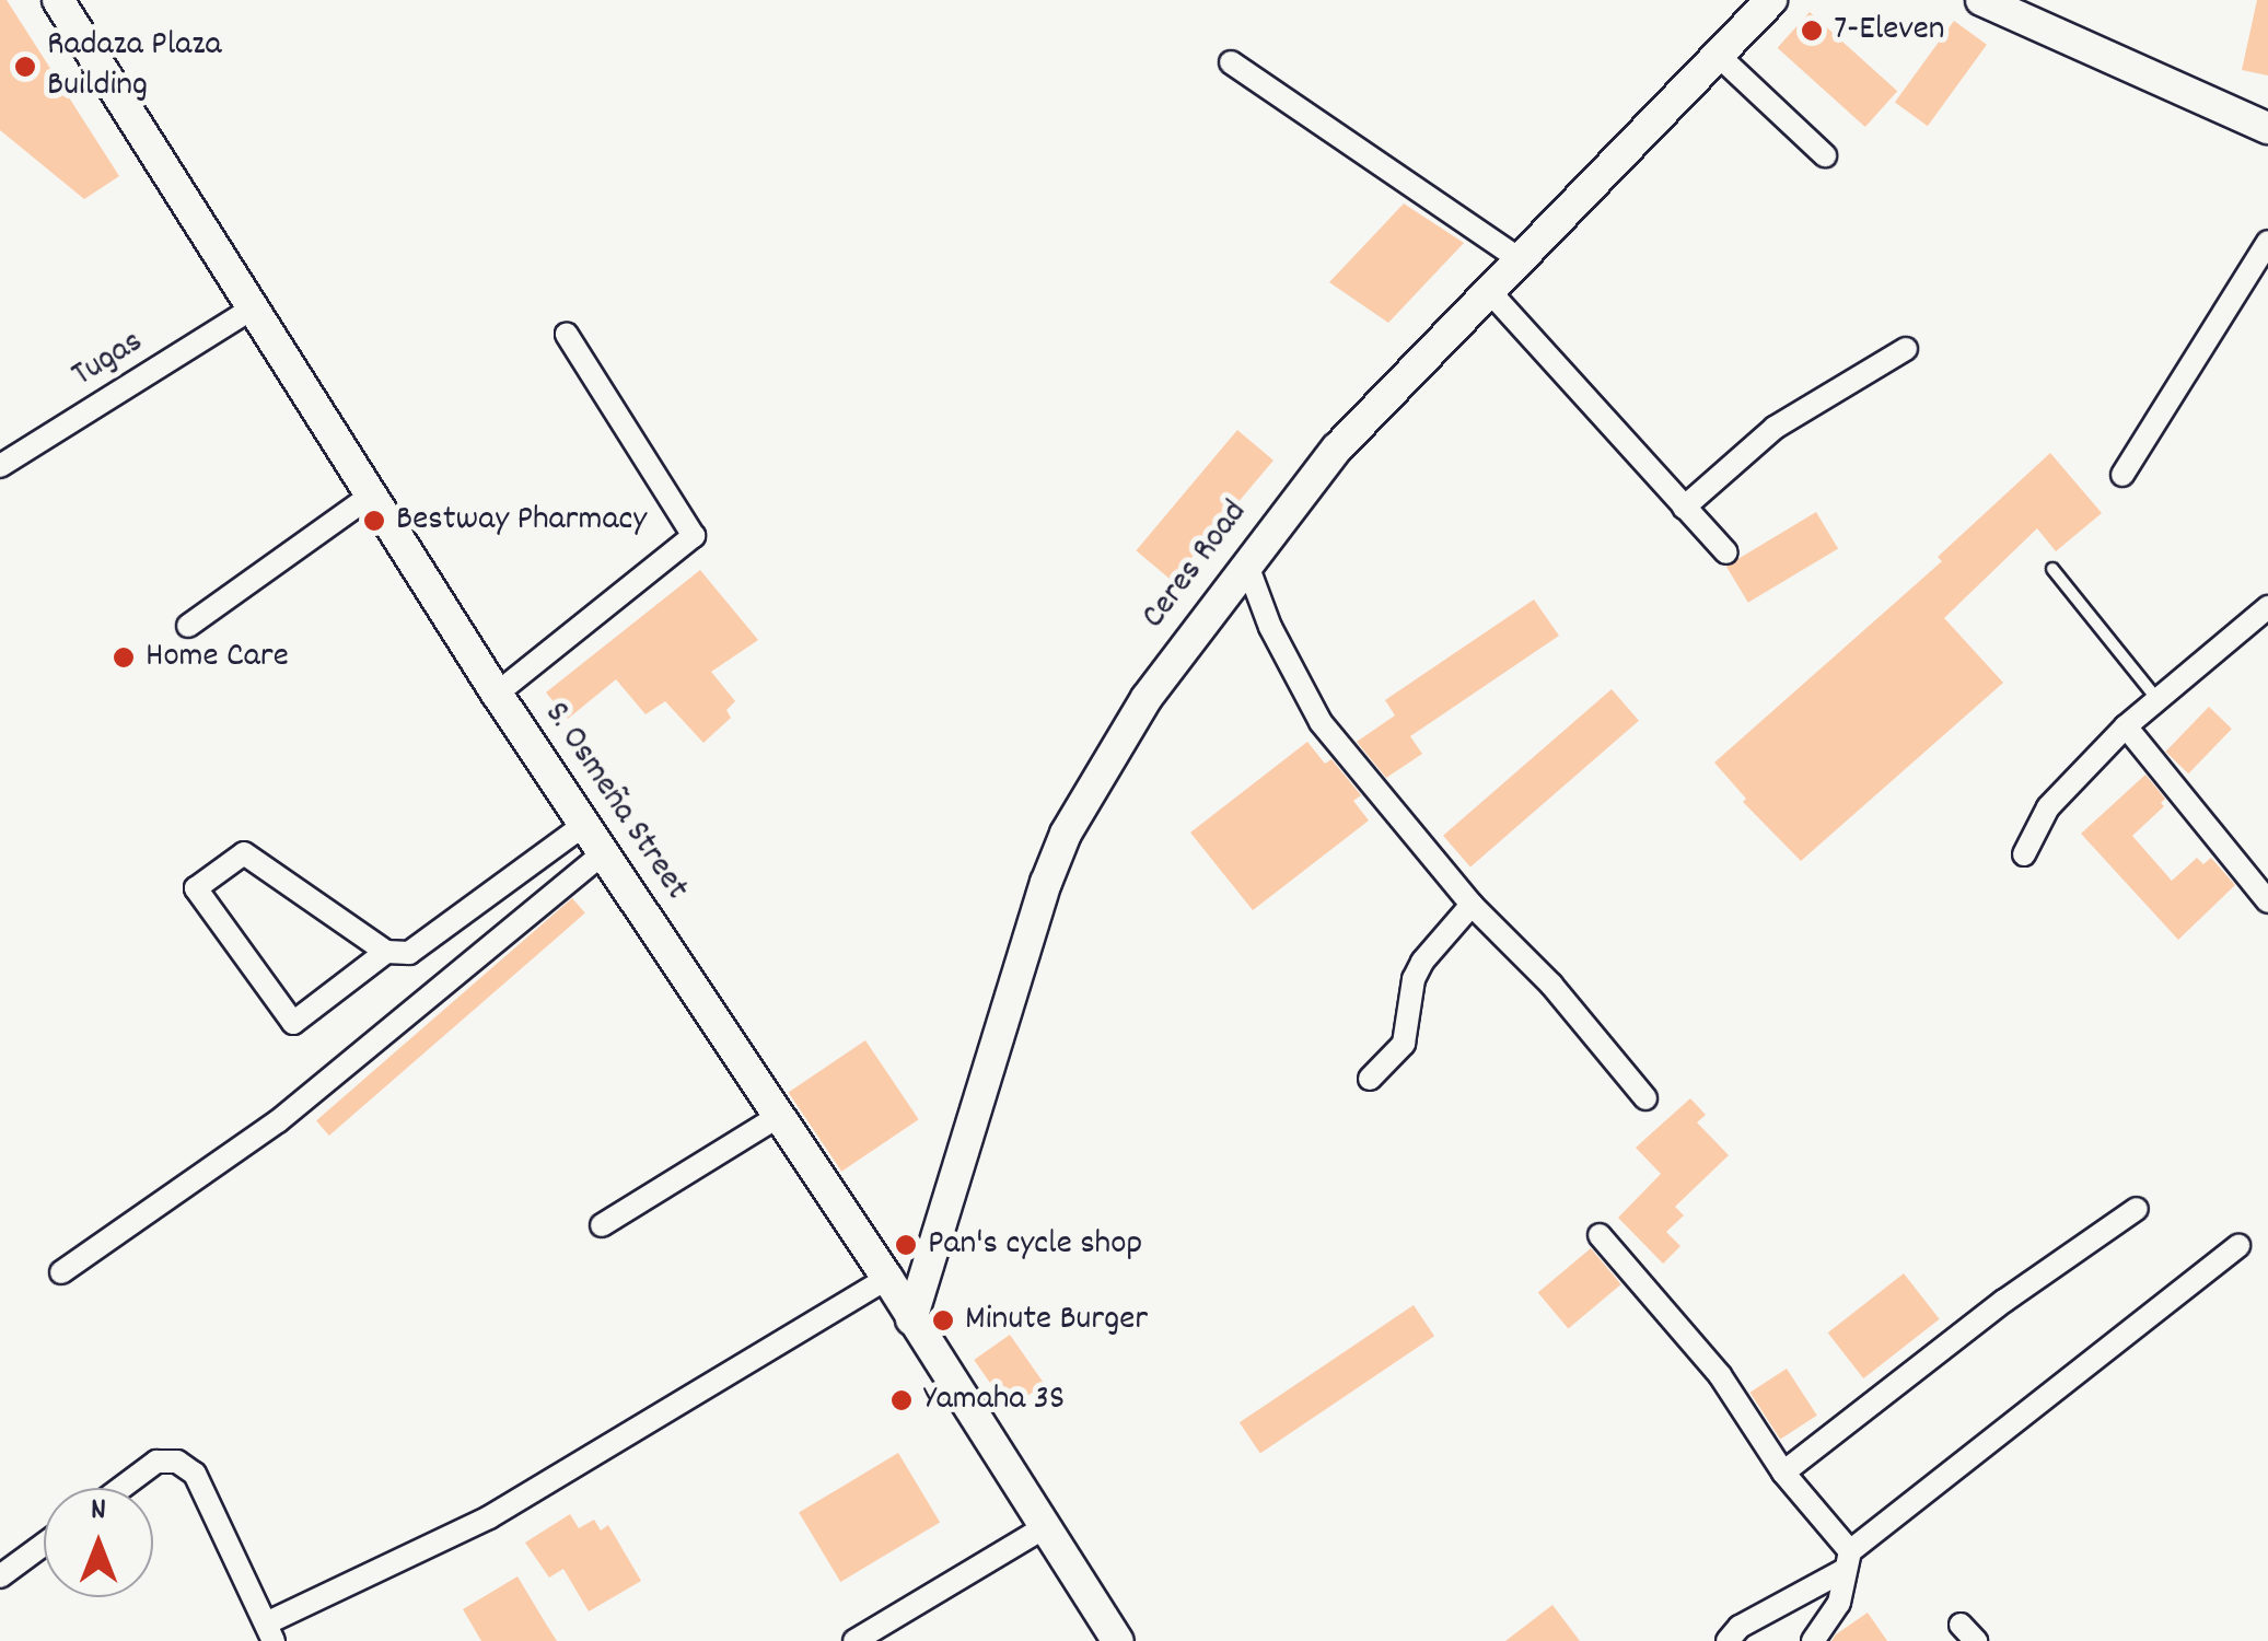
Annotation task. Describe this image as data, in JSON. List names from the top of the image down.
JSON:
{
  "streets": {
    "street": ["Tugas", "Ceres Road", "S. Osmeña Street"]
  },
  "crossings": [
    ["Tugas", "S. Osmeña Street"],
    ["Ceres Road", "S. Osmeña Street"]
  ],
  "places": [
    "7-Eleven",
    "Radaza Plaza Building",
    "Bestway Pharmacy",
    "Home Care",
    "Pan's cycle shop",
    "Minute Burger",
    "Yamaha 3S"
  ],
  "north": "top"
}
